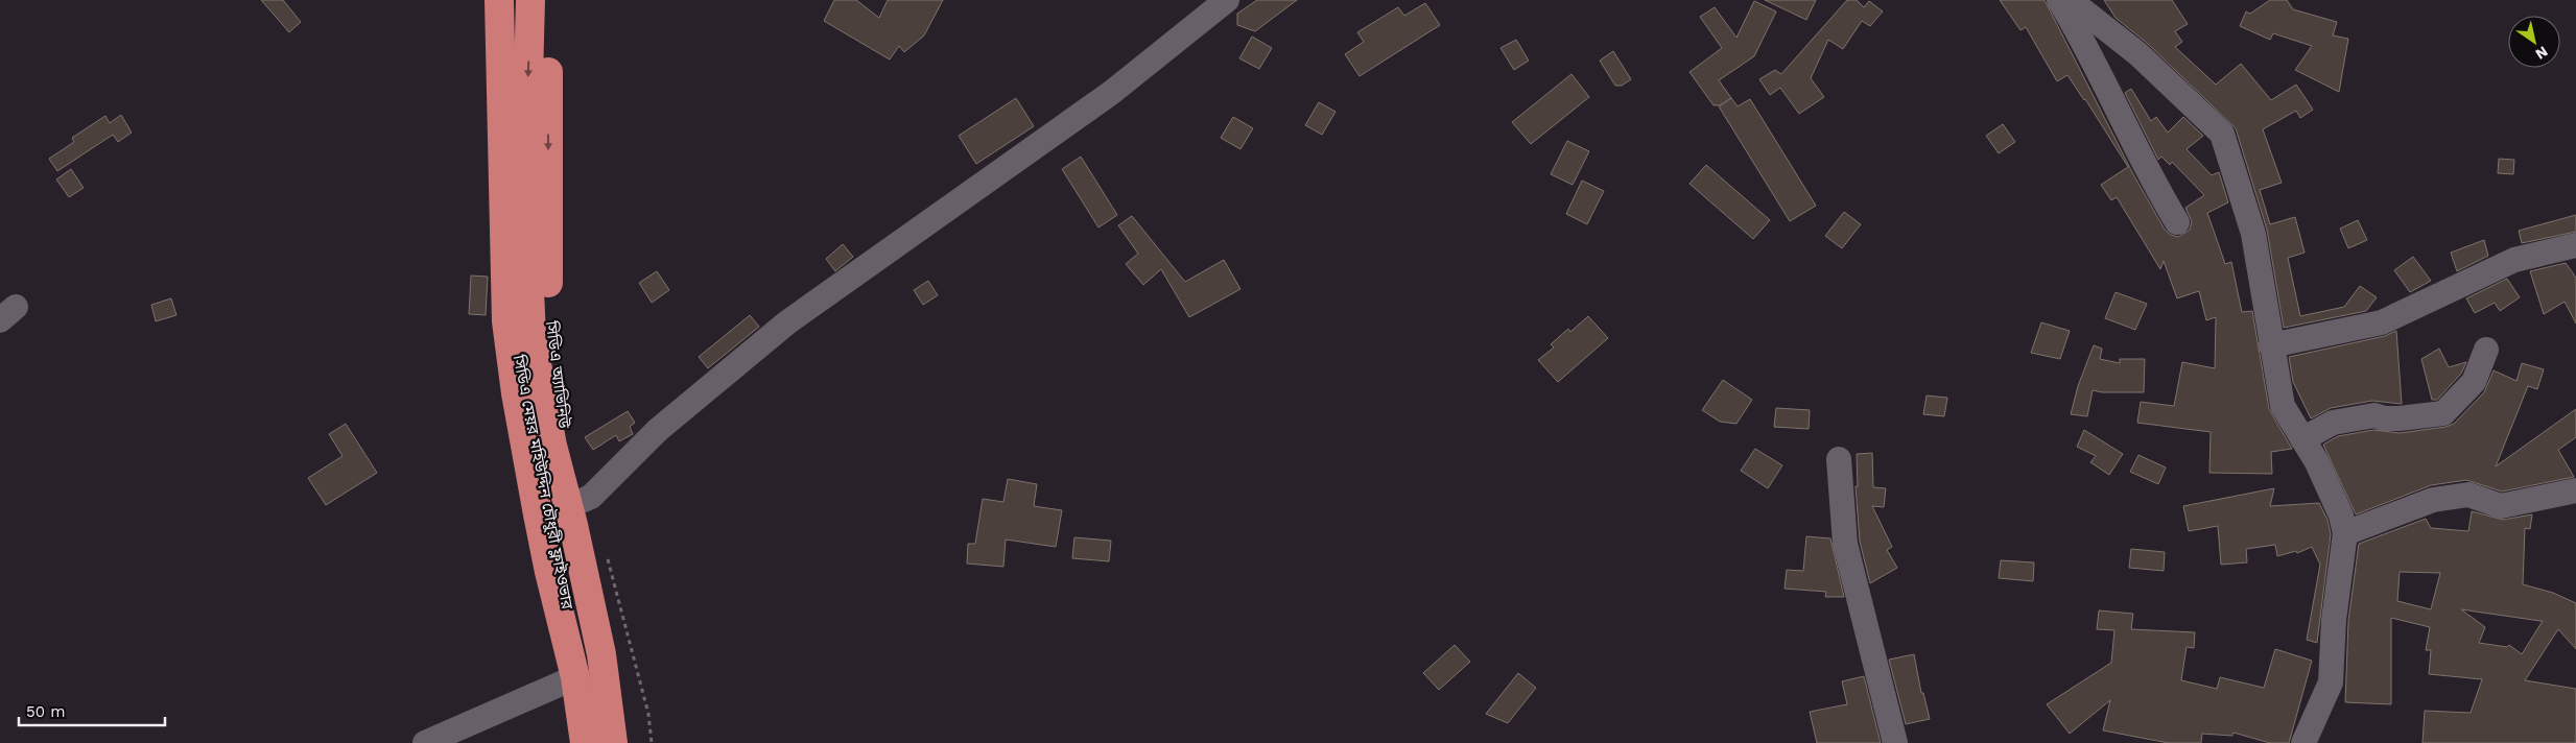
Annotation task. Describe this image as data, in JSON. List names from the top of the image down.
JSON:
{
  "streets": {
    "highway": ["সিডিএ অ্যাভিনিউ", "সিডিএ মেয়র মহিউদ্দিন চৌধুরী ফ্লাইওভার"]
  },
  "scale_bar": "50 m",
  "north": "bottom right"
}
